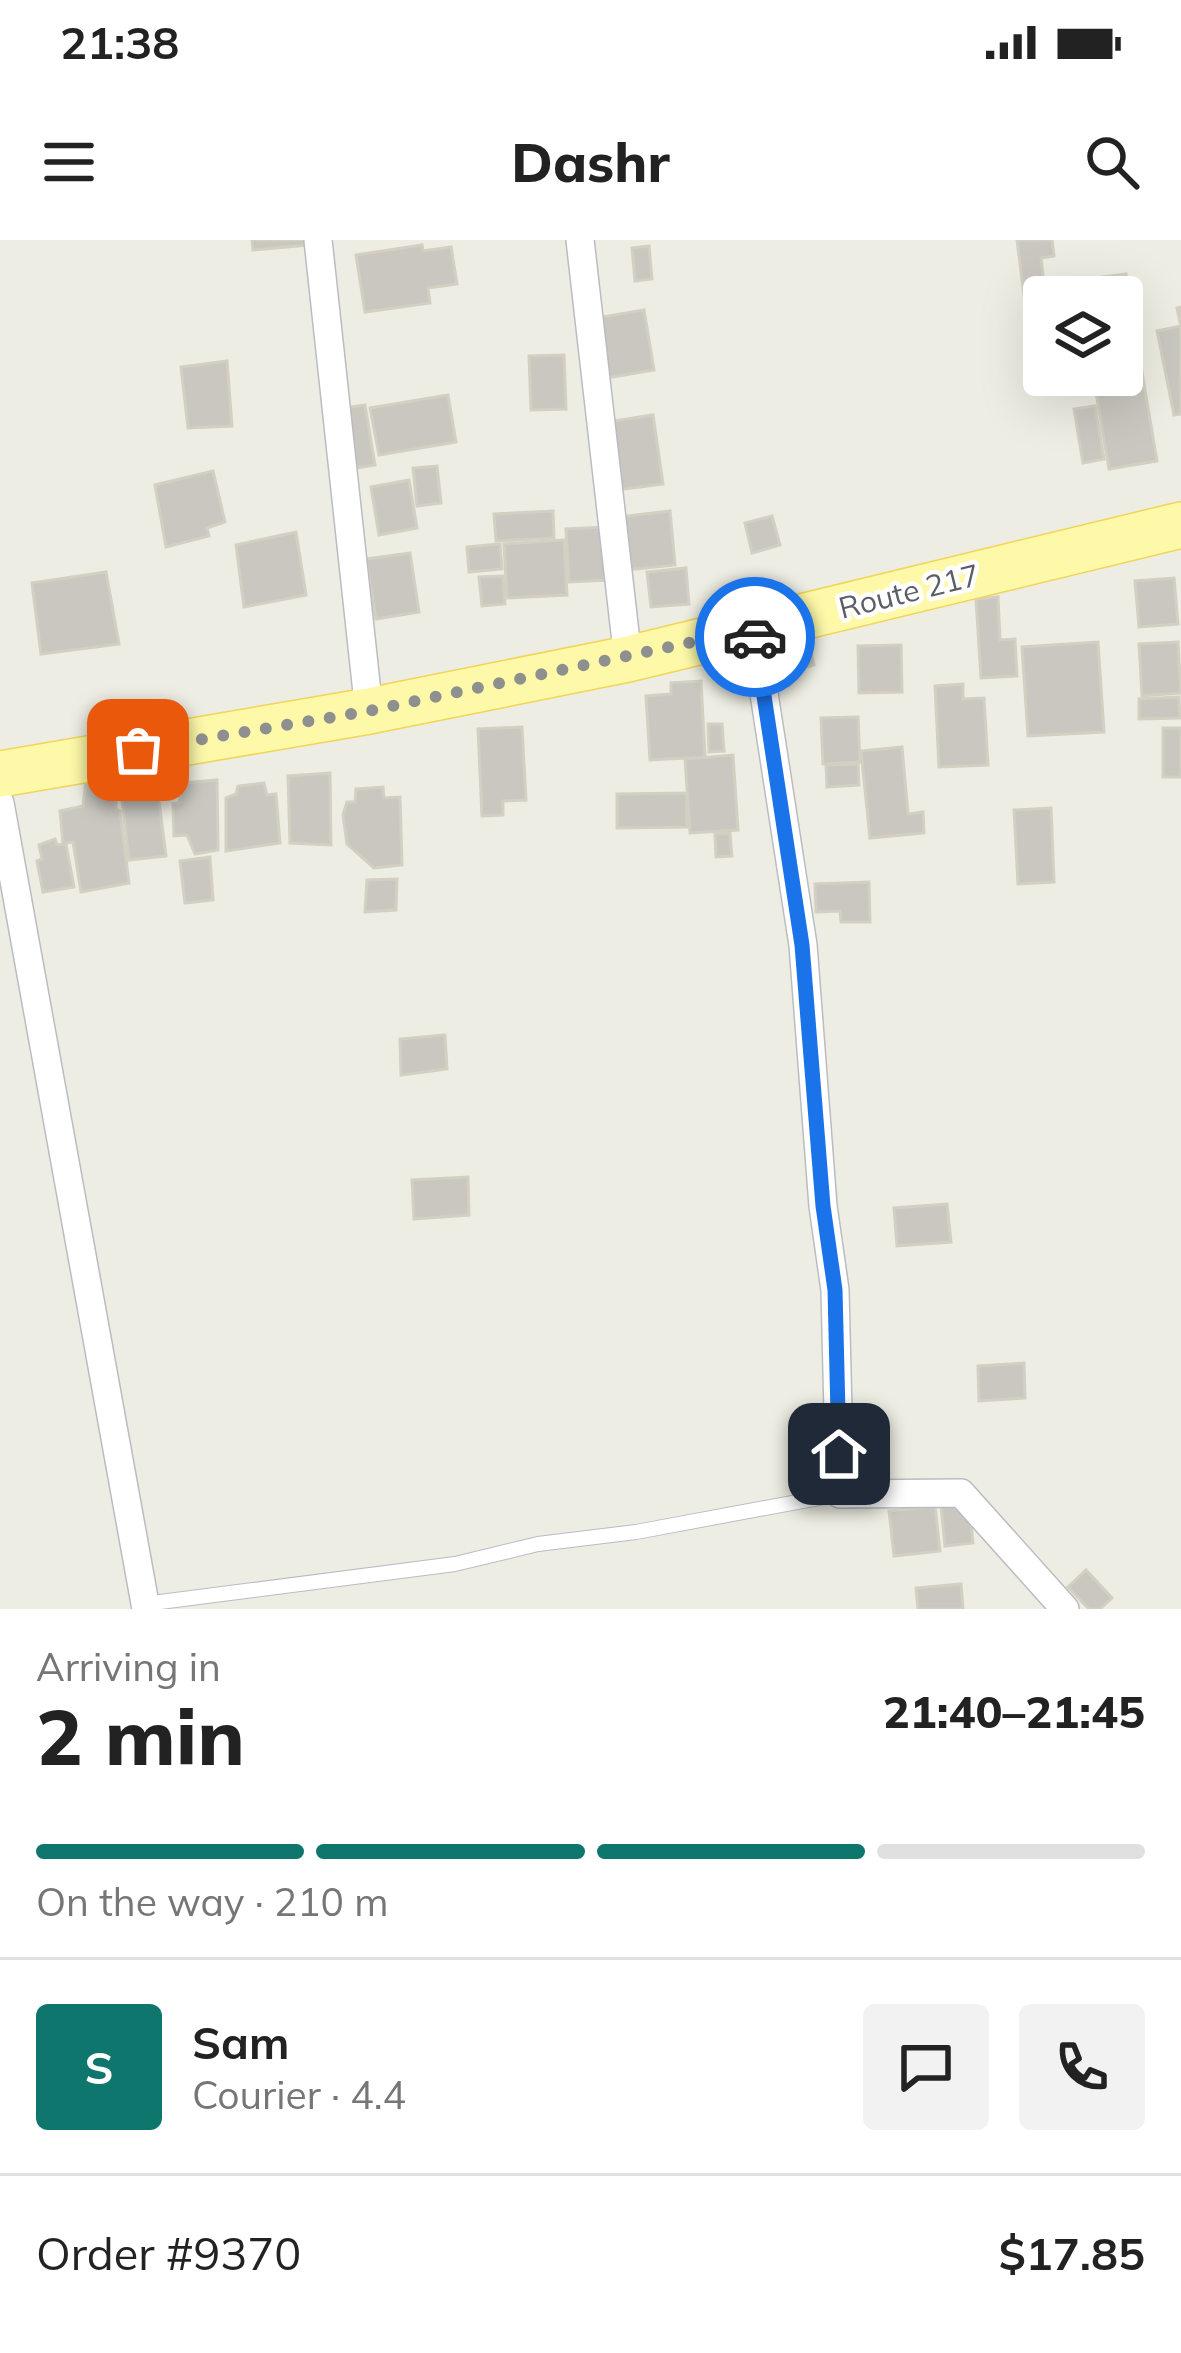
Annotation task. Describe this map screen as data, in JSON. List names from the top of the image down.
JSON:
{
  "streets": {
    "main road": ["Route 217"]
  },
  "page": {
    "status": "21:38",
    "header": "Dashr",
    "heading": ["2 min", "Arriving in", "21:40–21:45"],
    "panel": [
      "Sam",
      "Courier · 4.4",
      "Order #9370",
      "$17.85"
    ],
    "bar": "On the way · 210 m",
    "round": "S"
  }
}
